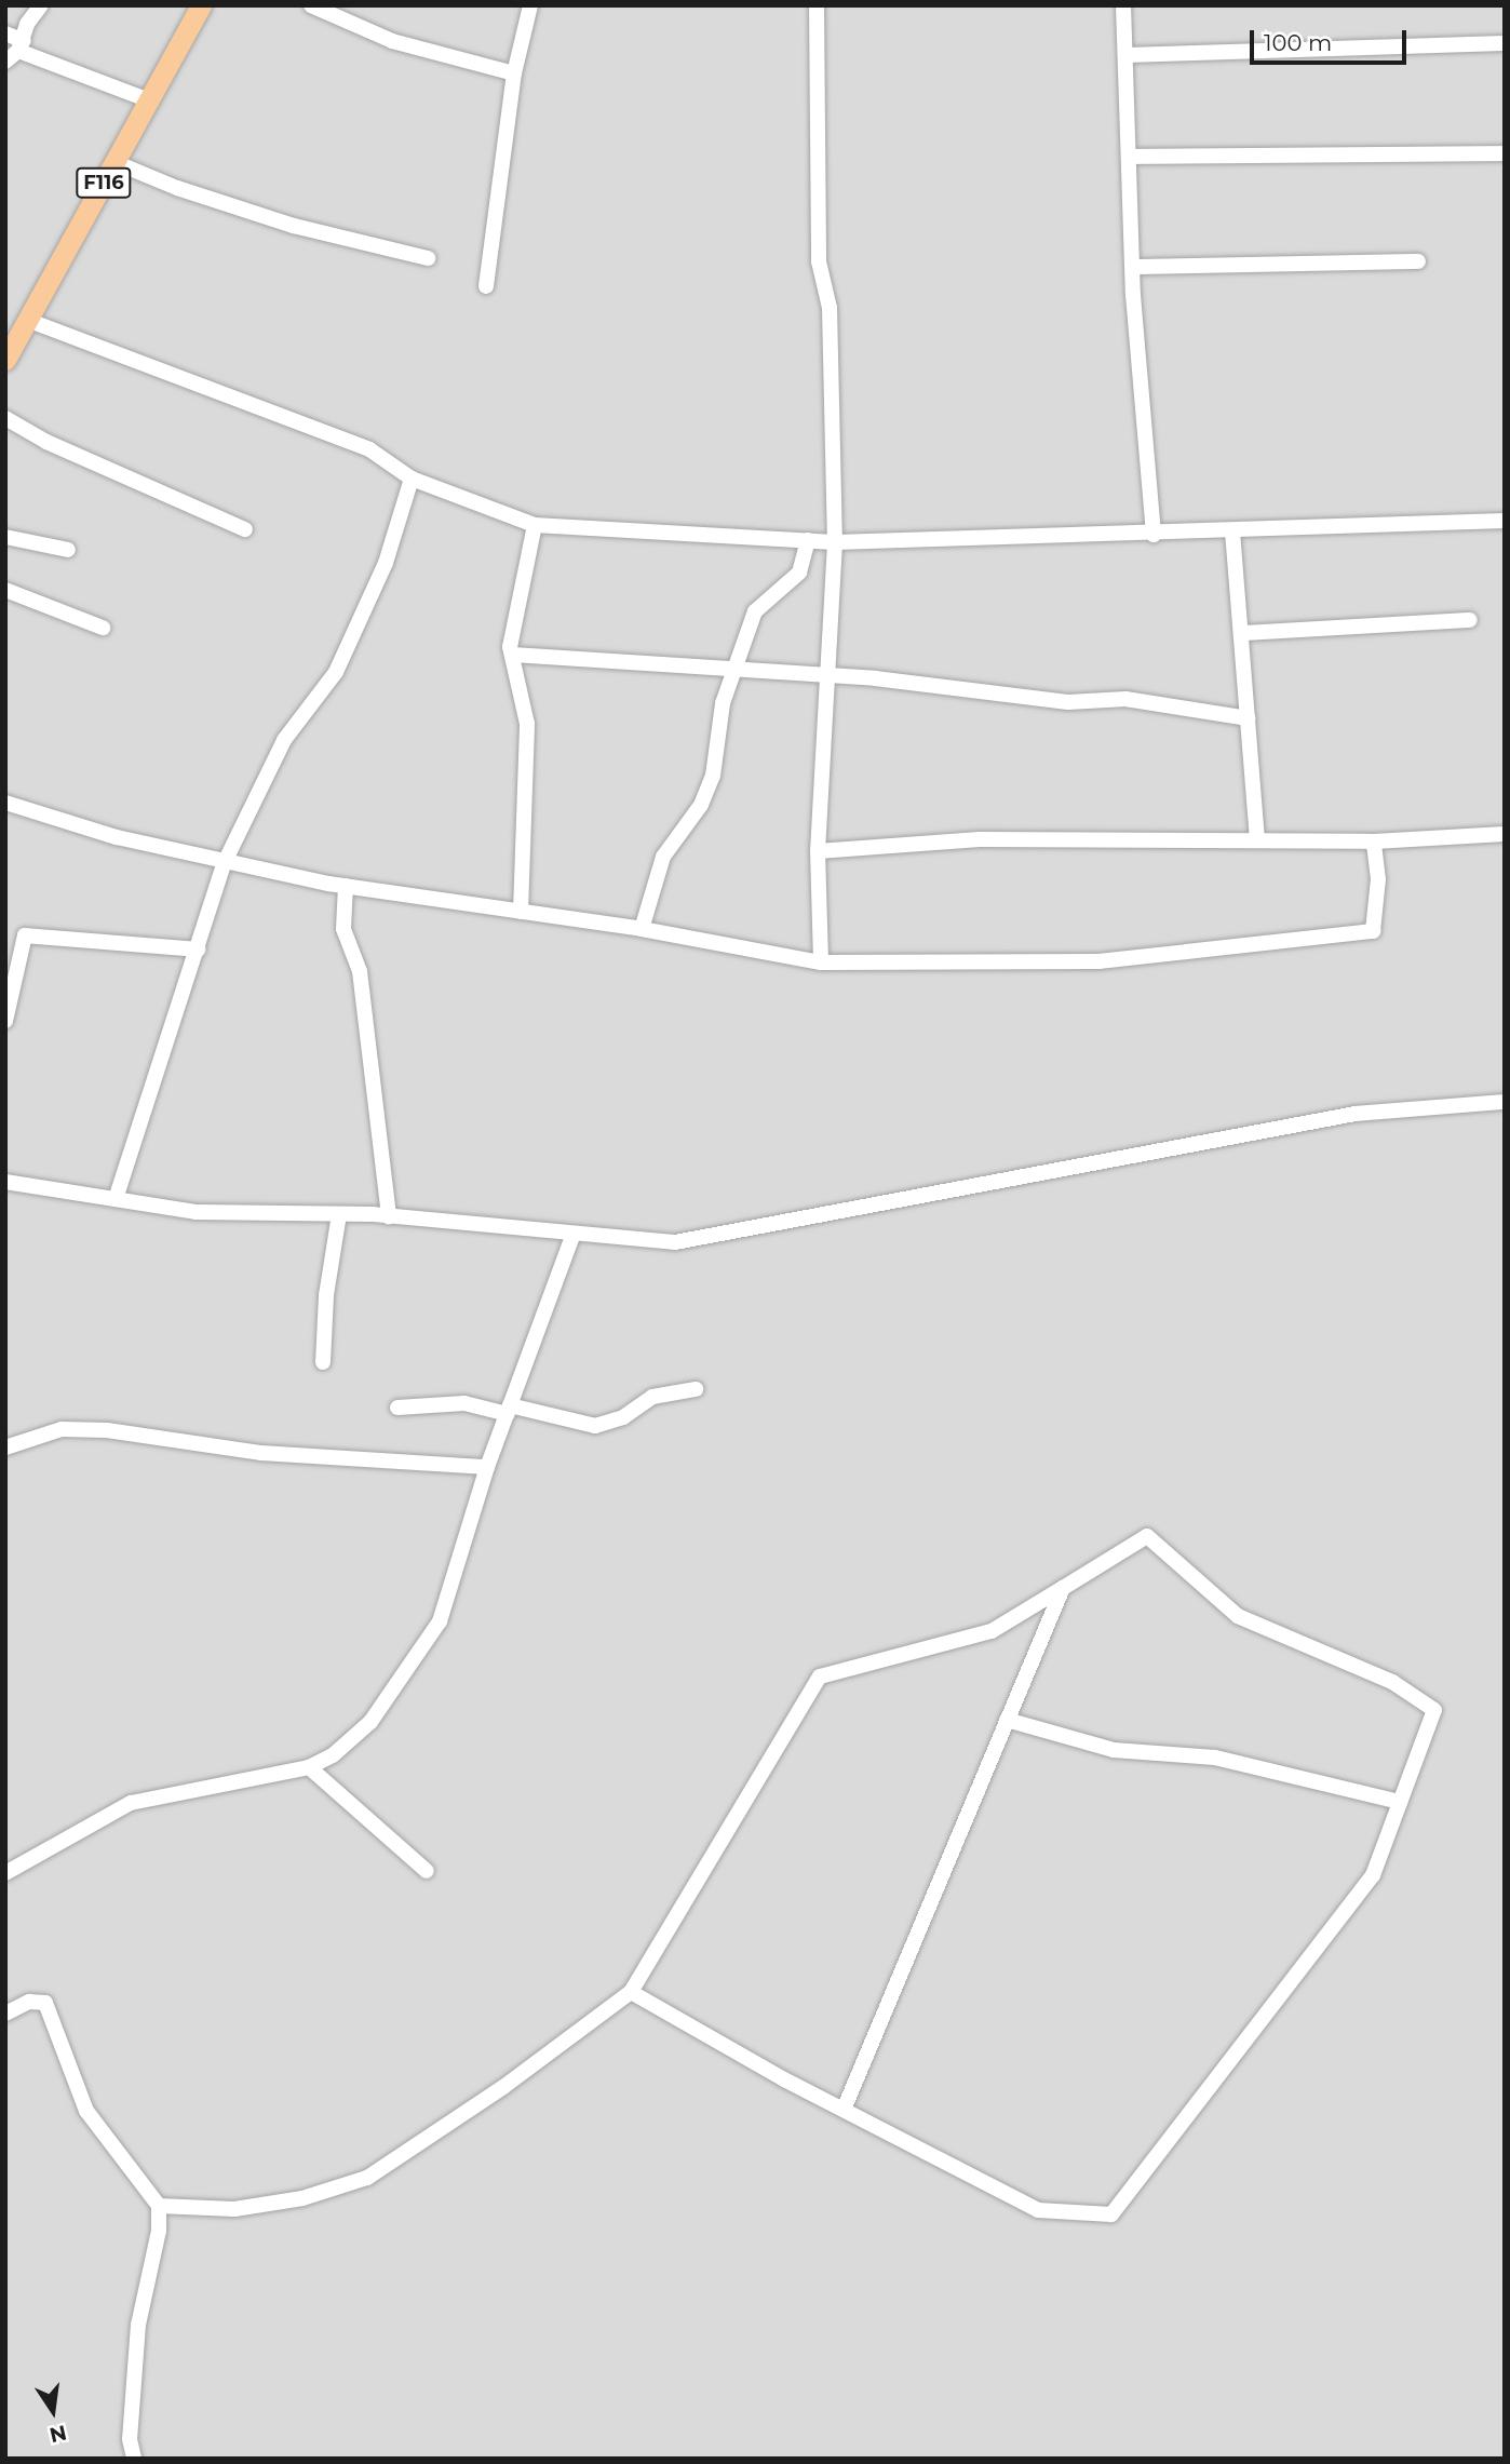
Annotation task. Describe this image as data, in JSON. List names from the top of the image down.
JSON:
{
  "streets": {
    "main road": ["F116"]
  },
  "scale_bar": "100 m",
  "north": "bottom"
}
